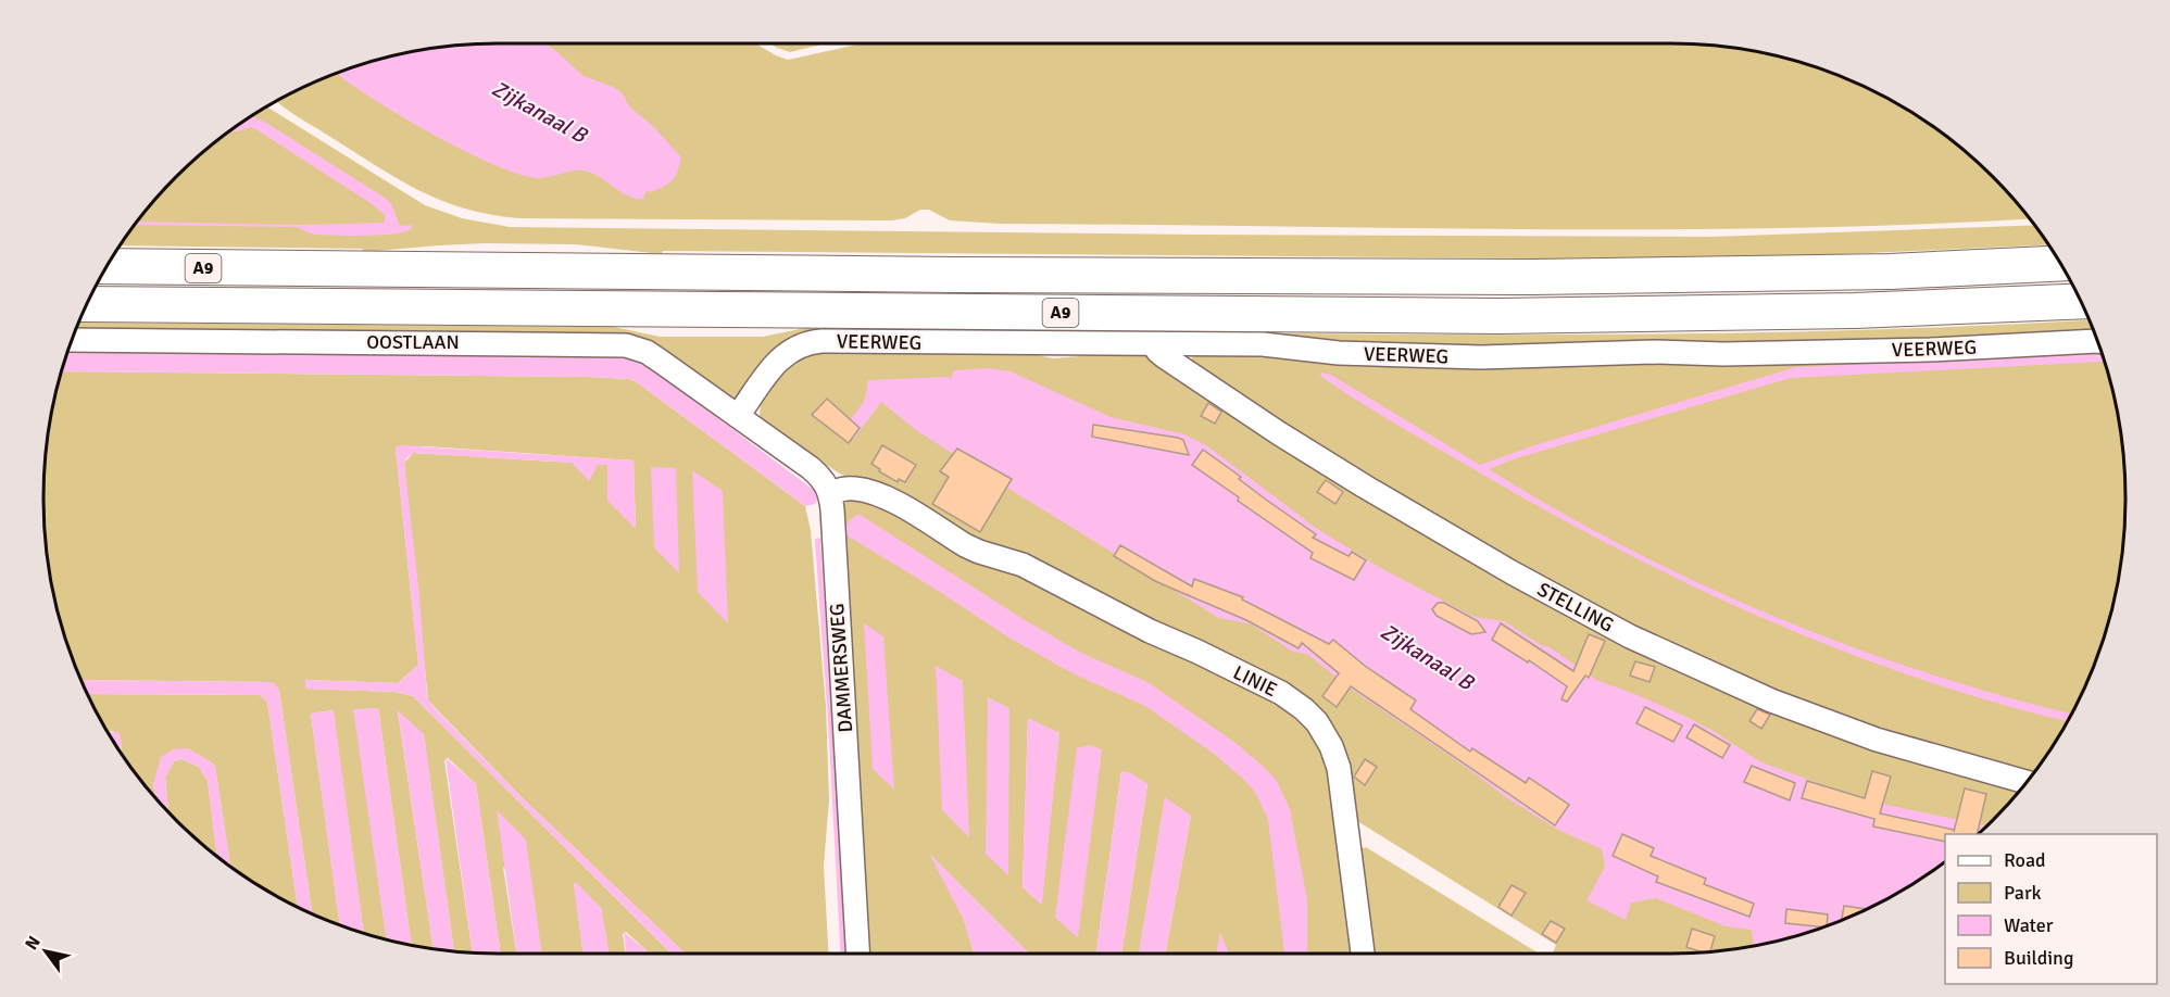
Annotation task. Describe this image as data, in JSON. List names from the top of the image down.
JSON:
{
  "streets": {
    "highway": ["A9"],
    "street": [
      "OOSTLAAN",
      "VEERWEG",
      "STELLING",
      "DAMMERSWEG",
      "LINIE"
    ]
  },
  "crossings": [
    ["OOSTLAAN", "VEERWEG"],
    ["VEERWEG", "STELLING"],
    ["DAMMERSWEG", "LINIE"]
  ],
  "water": ["Zijkanaal B"],
  "legend": [
    "Road",
    "Park",
    "Water",
    "Building"
  ],
  "north": "top left"
}
